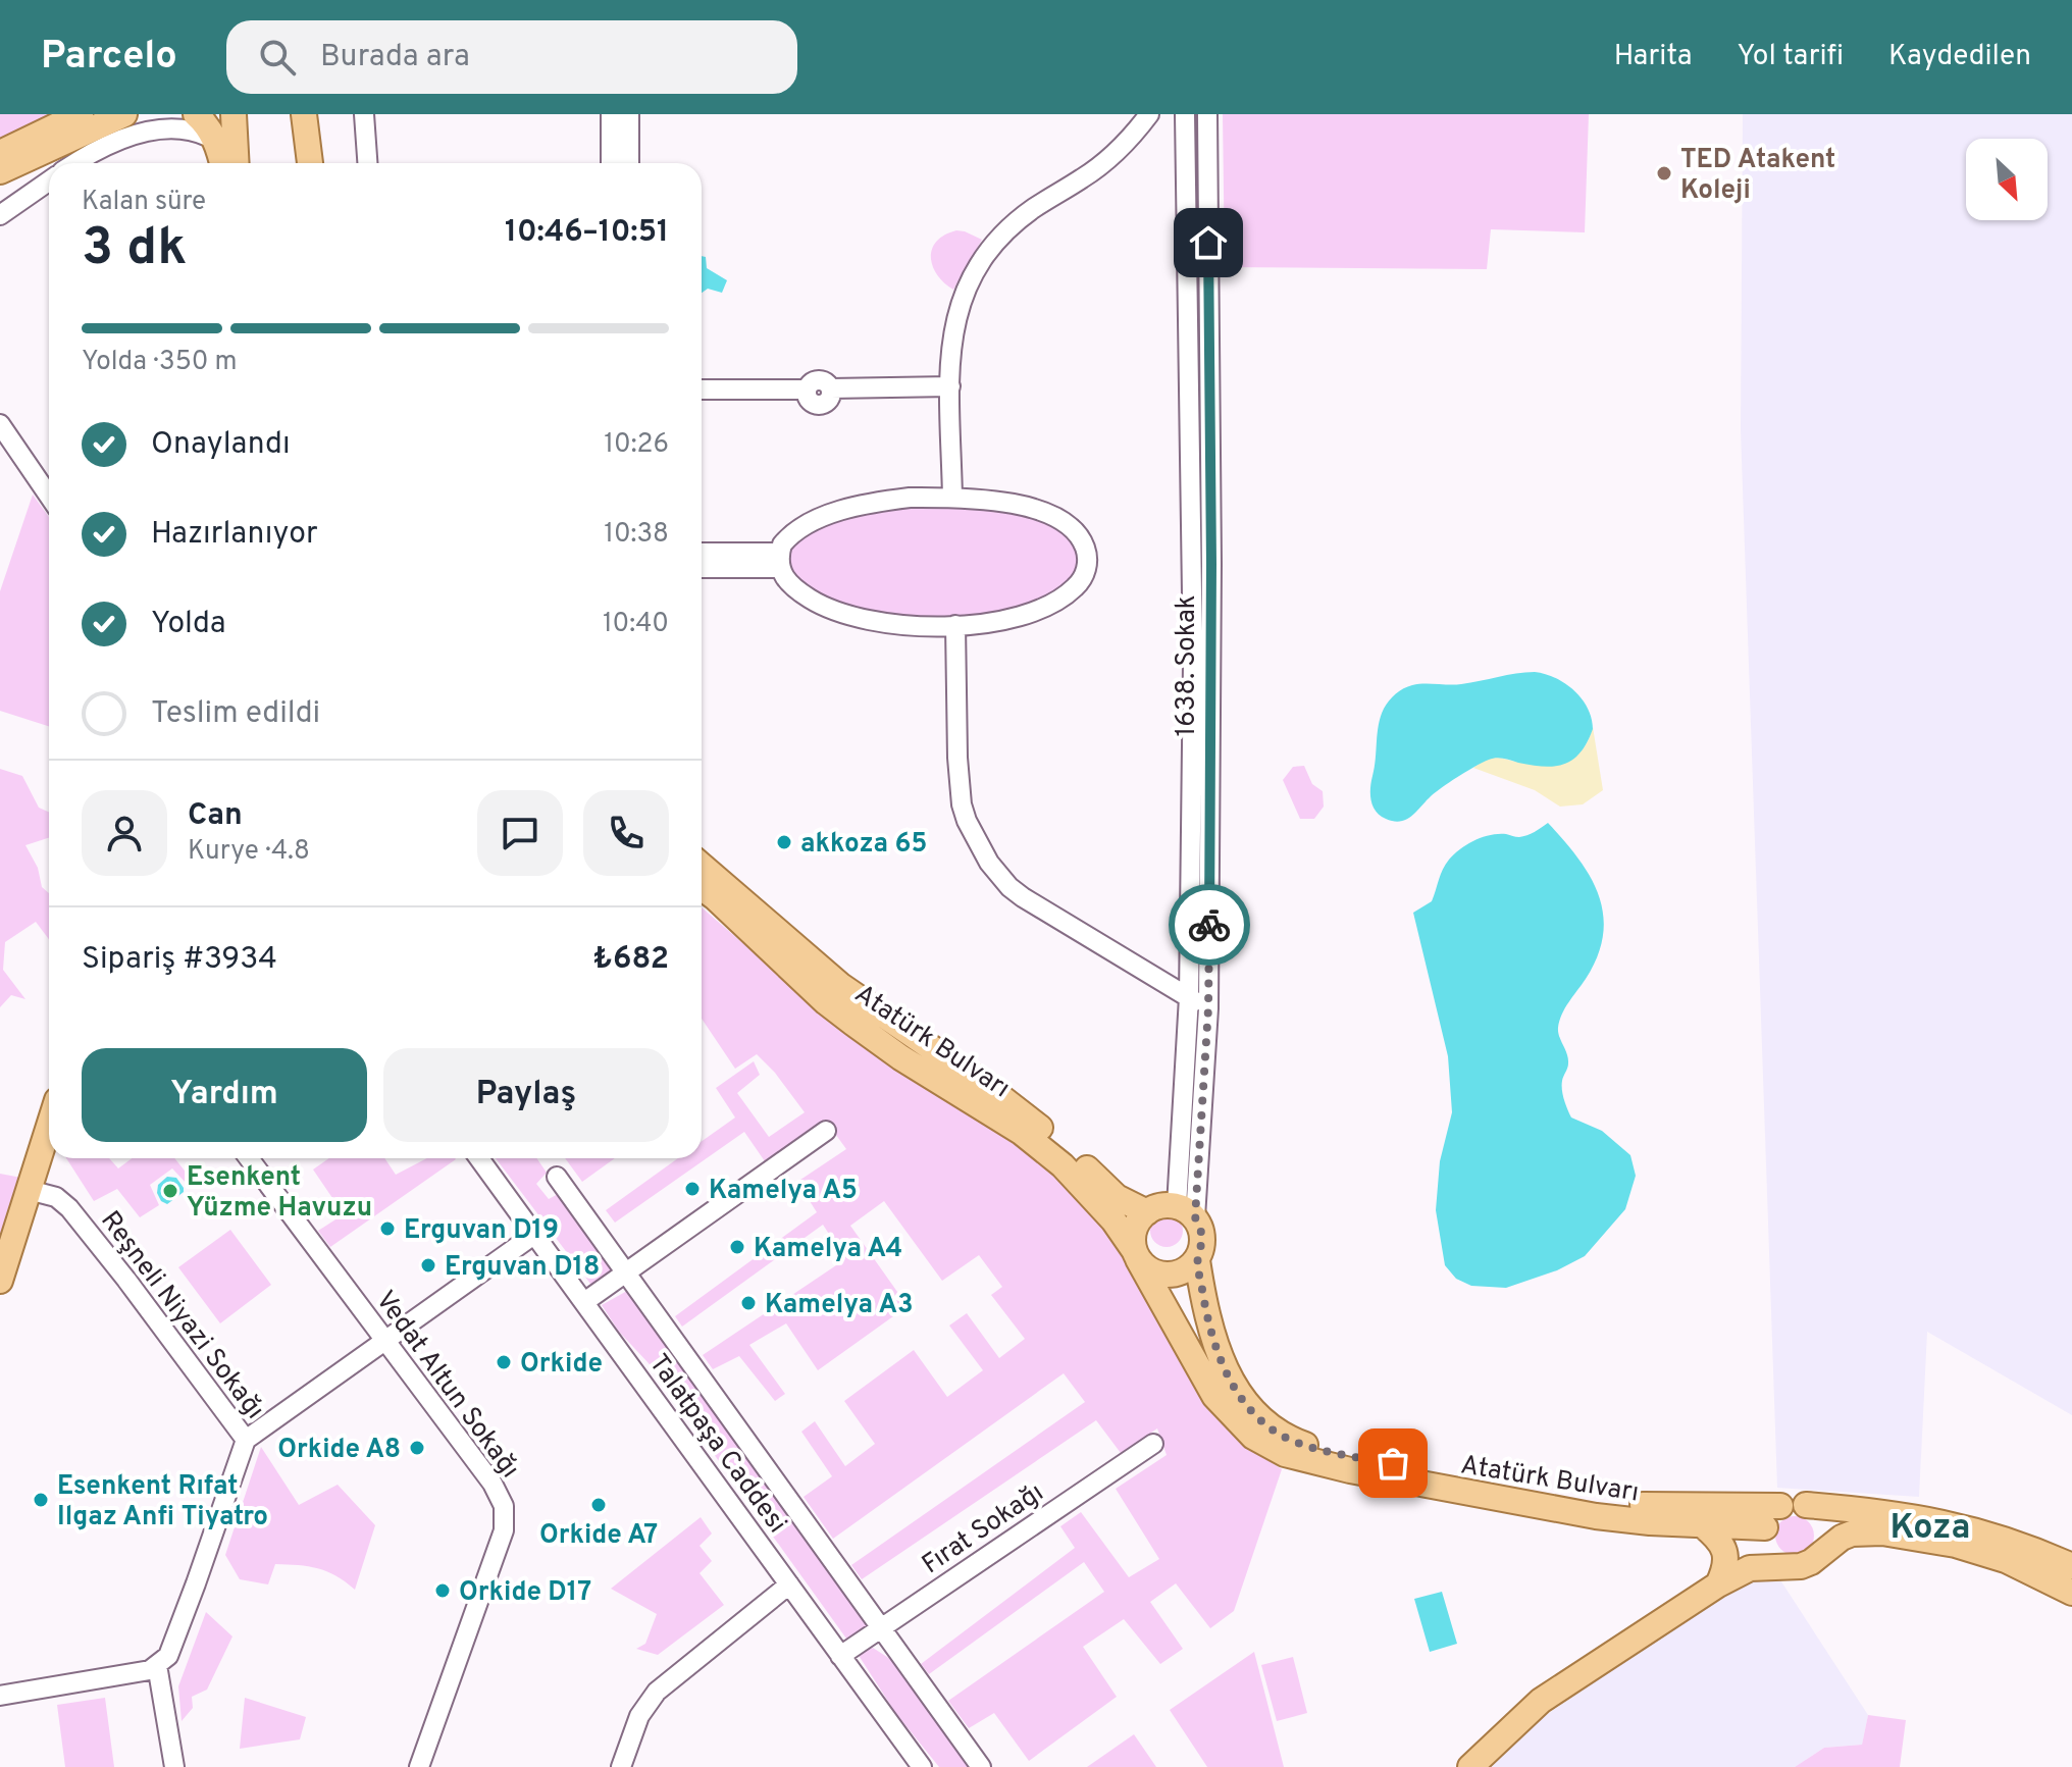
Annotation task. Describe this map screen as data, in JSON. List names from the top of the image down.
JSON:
{
  "streets": {
    "main road": ["Atatürk Bulvarı"],
    "street": [
      "1638. Sokak",
      "Reşneli Niyazi Sokağı",
      "Vedat Altun Sokağı",
      "Talatpaşa Caddesi",
      "Fırat Sokağı"
    ]
  },
  "crossings": [
    ["1638. Sokak", "Atatürk Bulvarı"],
    ["Talatpaşa Caddesi", "Fırat Sokağı"]
  ],
  "districts": ["Koza"],
  "places": [
    "TED Atakent Koleji",
    "akkoza 65",
    "Kamelya A5",
    "Esenkent Yüzme Havuzu",
    "Erguvan D19",
    "Kamelya A4",
    "Erguvan D18",
    "Kamelya A3",
    "Orkide",
    "Orkide A8",
    "Esenkent Rıfat Ilgaz Anfi Tiyatro",
    "Orkide A7",
    "Orkide D17"
  ],
  "north": "bottom right",
  "page": {
    "header": "Parcelo",
    "search": "Burada ara",
    "nav": ["Harita", "Yol tarifi", "Kaydedilen"],
    "heading": ["3 dk", "Kalan süre", "10:46–10:51"],
    "panel": [
      "Can",
      "Kurye · 4.8",
      "Sipariş #3934",
      "₺682"
    ],
    "bar": "Yolda · 350 m",
    "list": [
      ["Onaylandı", "10:26"],
      ["Hazırlanıyor", "10:38"],
      ["Yolda", "10:40"],
      "Teslim edildi"
    ],
    "buttons": ["Yardım", "Paylaş"]
  }
}
